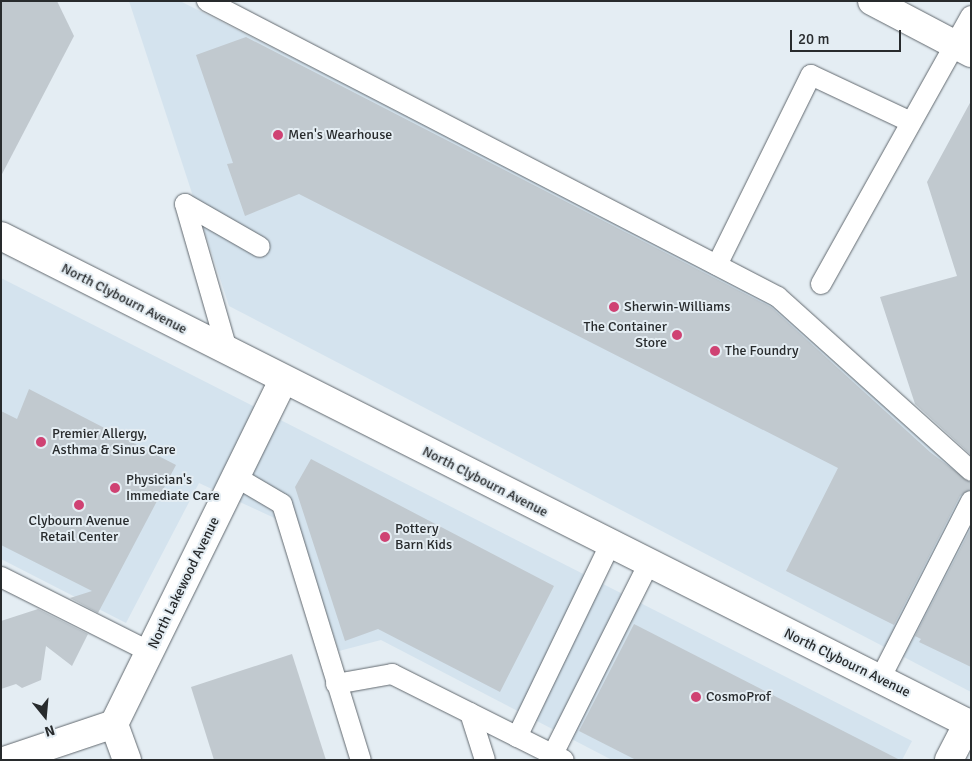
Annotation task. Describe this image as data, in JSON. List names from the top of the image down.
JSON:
{
  "streets": {
    "main road": ["North Clybourn Avenue", "North Lakewood Avenue"]
  },
  "crossings": [
    ["North Clybourn Avenue", "North Lakewood Avenue"]
  ],
  "places": [
    "Men's Wearhouse",
    "Sherwin-Williams",
    "The Container Store",
    "The Foundry",
    "Premier Allergy, Asthma & Sinus Care",
    "Physician's Immediate Care",
    "Clybourn Avenue Retail Center",
    "Pottery Barn Kids",
    "CosmoProf"
  ],
  "scale_bar": "20 m",
  "north": "bottom"
}
